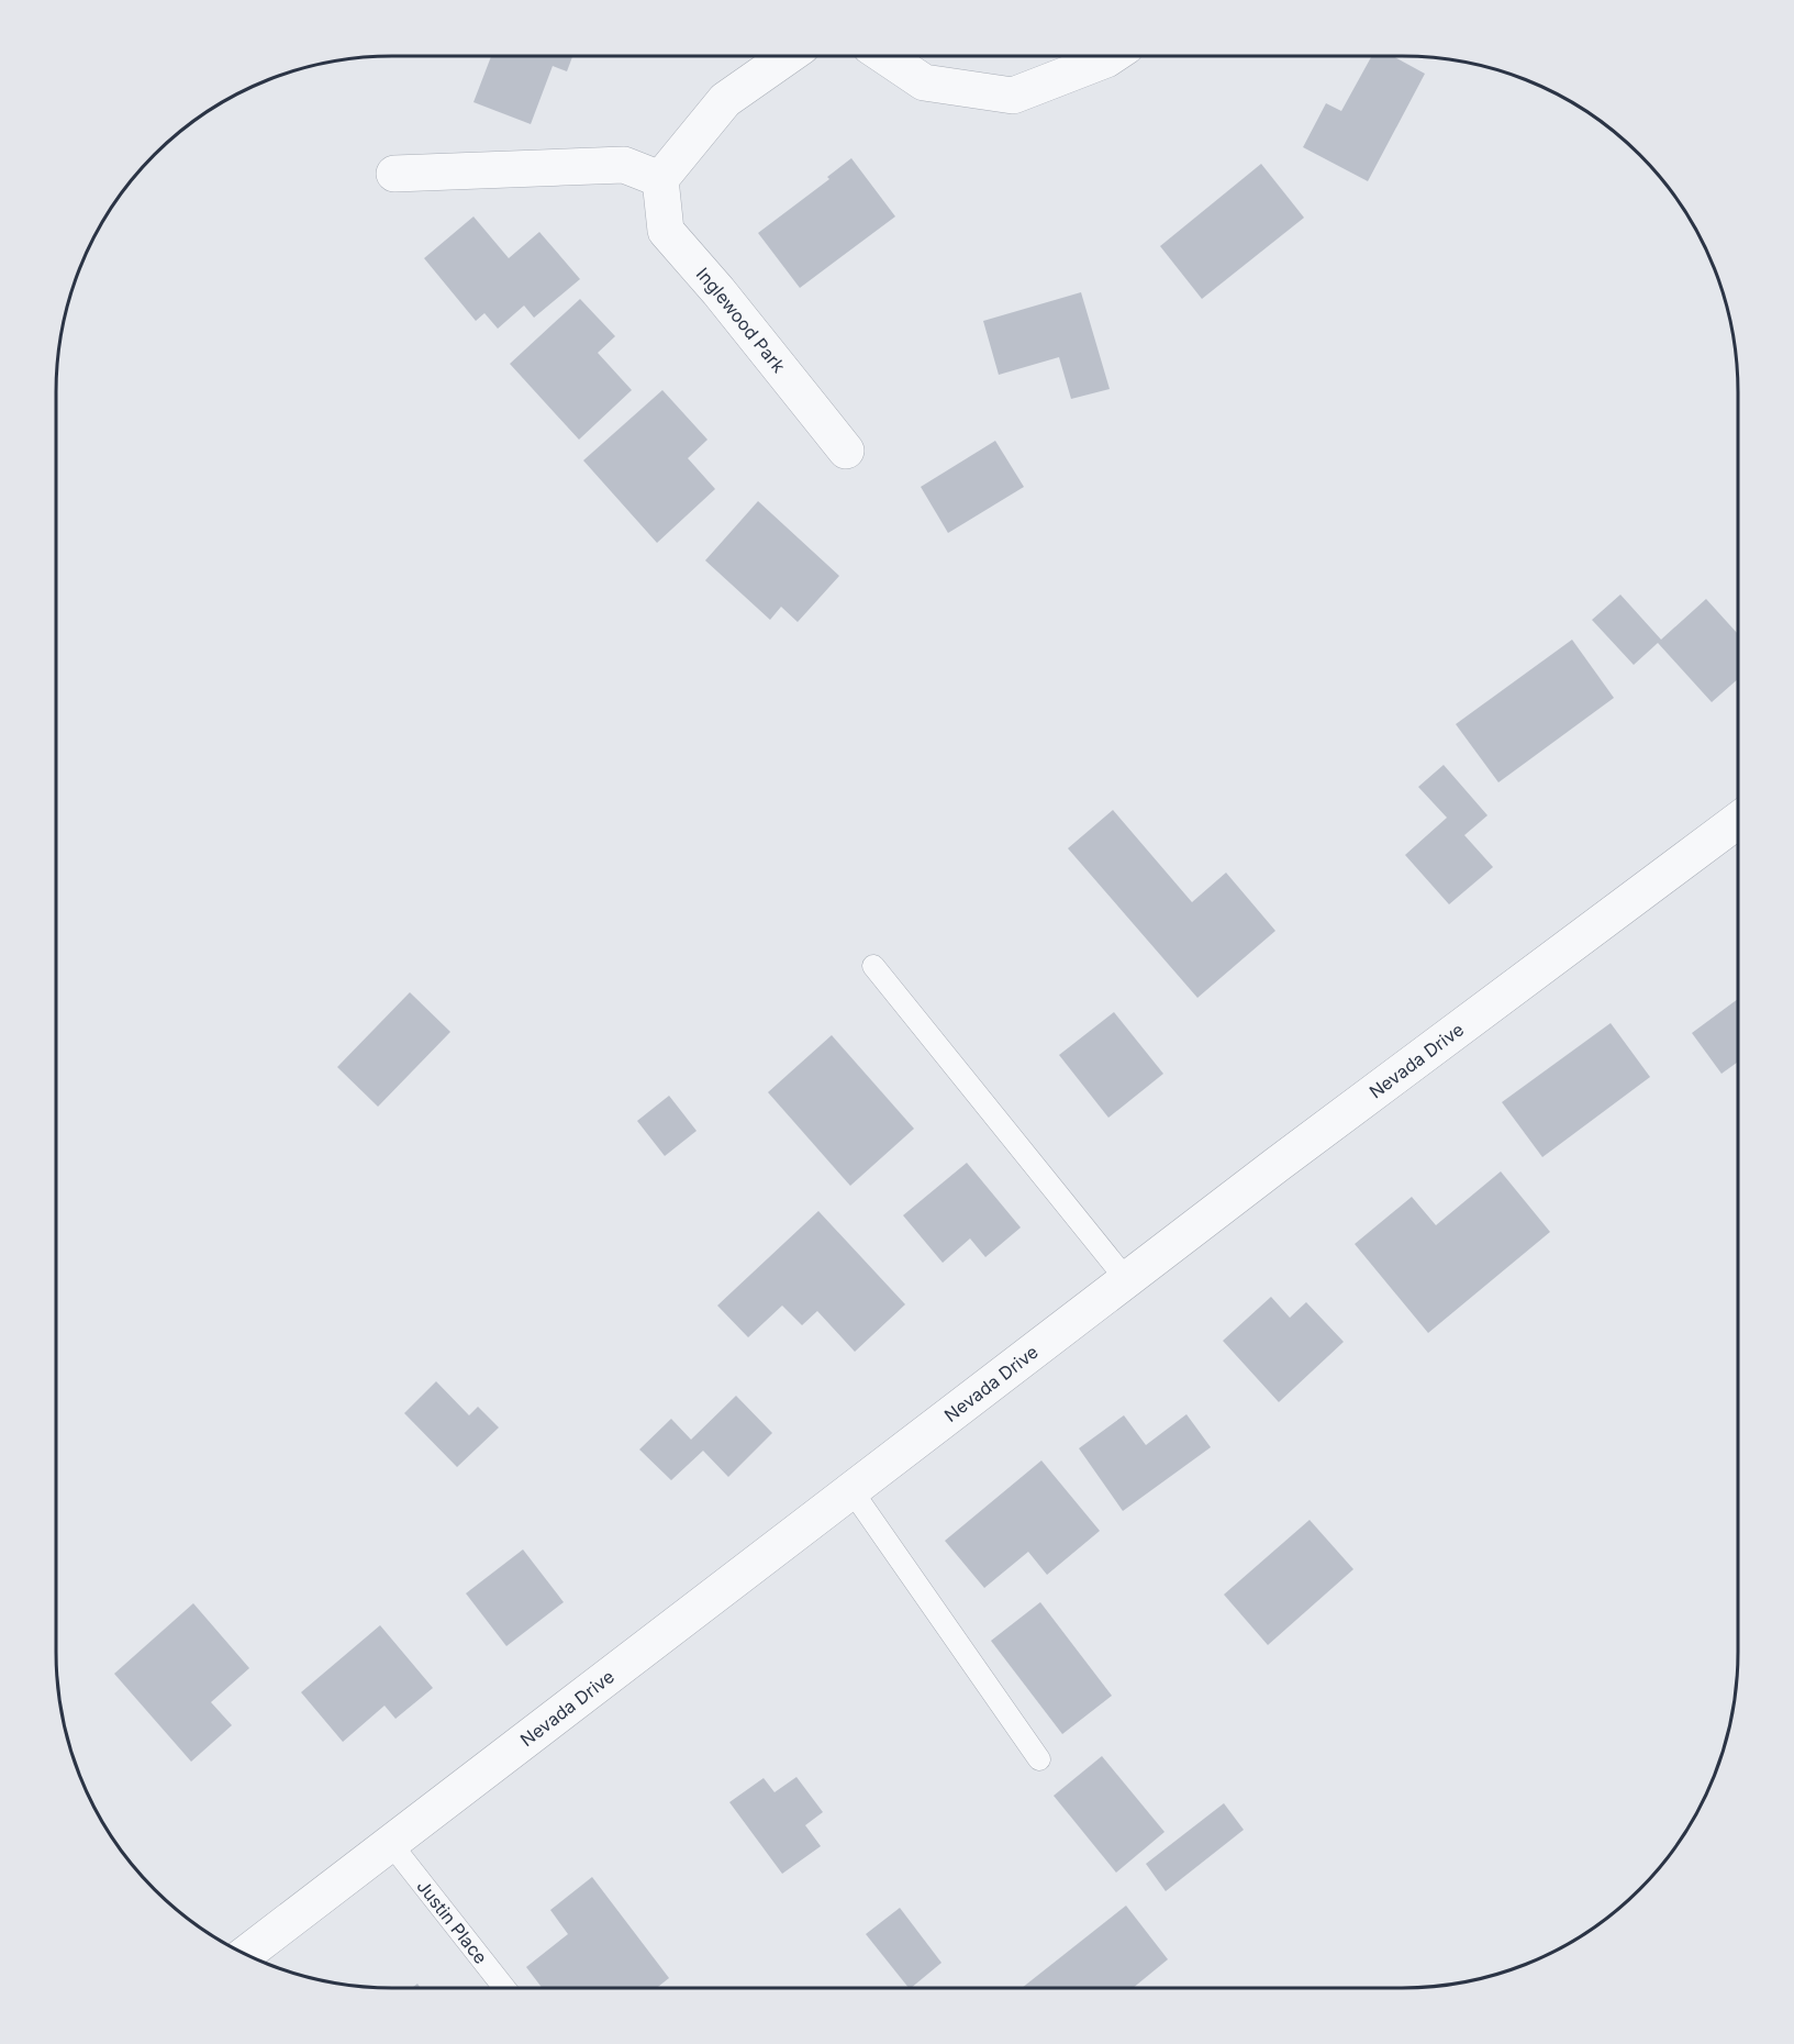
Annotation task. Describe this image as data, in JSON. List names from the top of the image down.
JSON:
{
  "streets": {
    "street": ["Inglewood Park", "Nevada Drive"],
    "lane": ["Justin Place"]
  },
  "crossings": [
    ["Nevada Drive", "Justin Place"]
  ]
}
